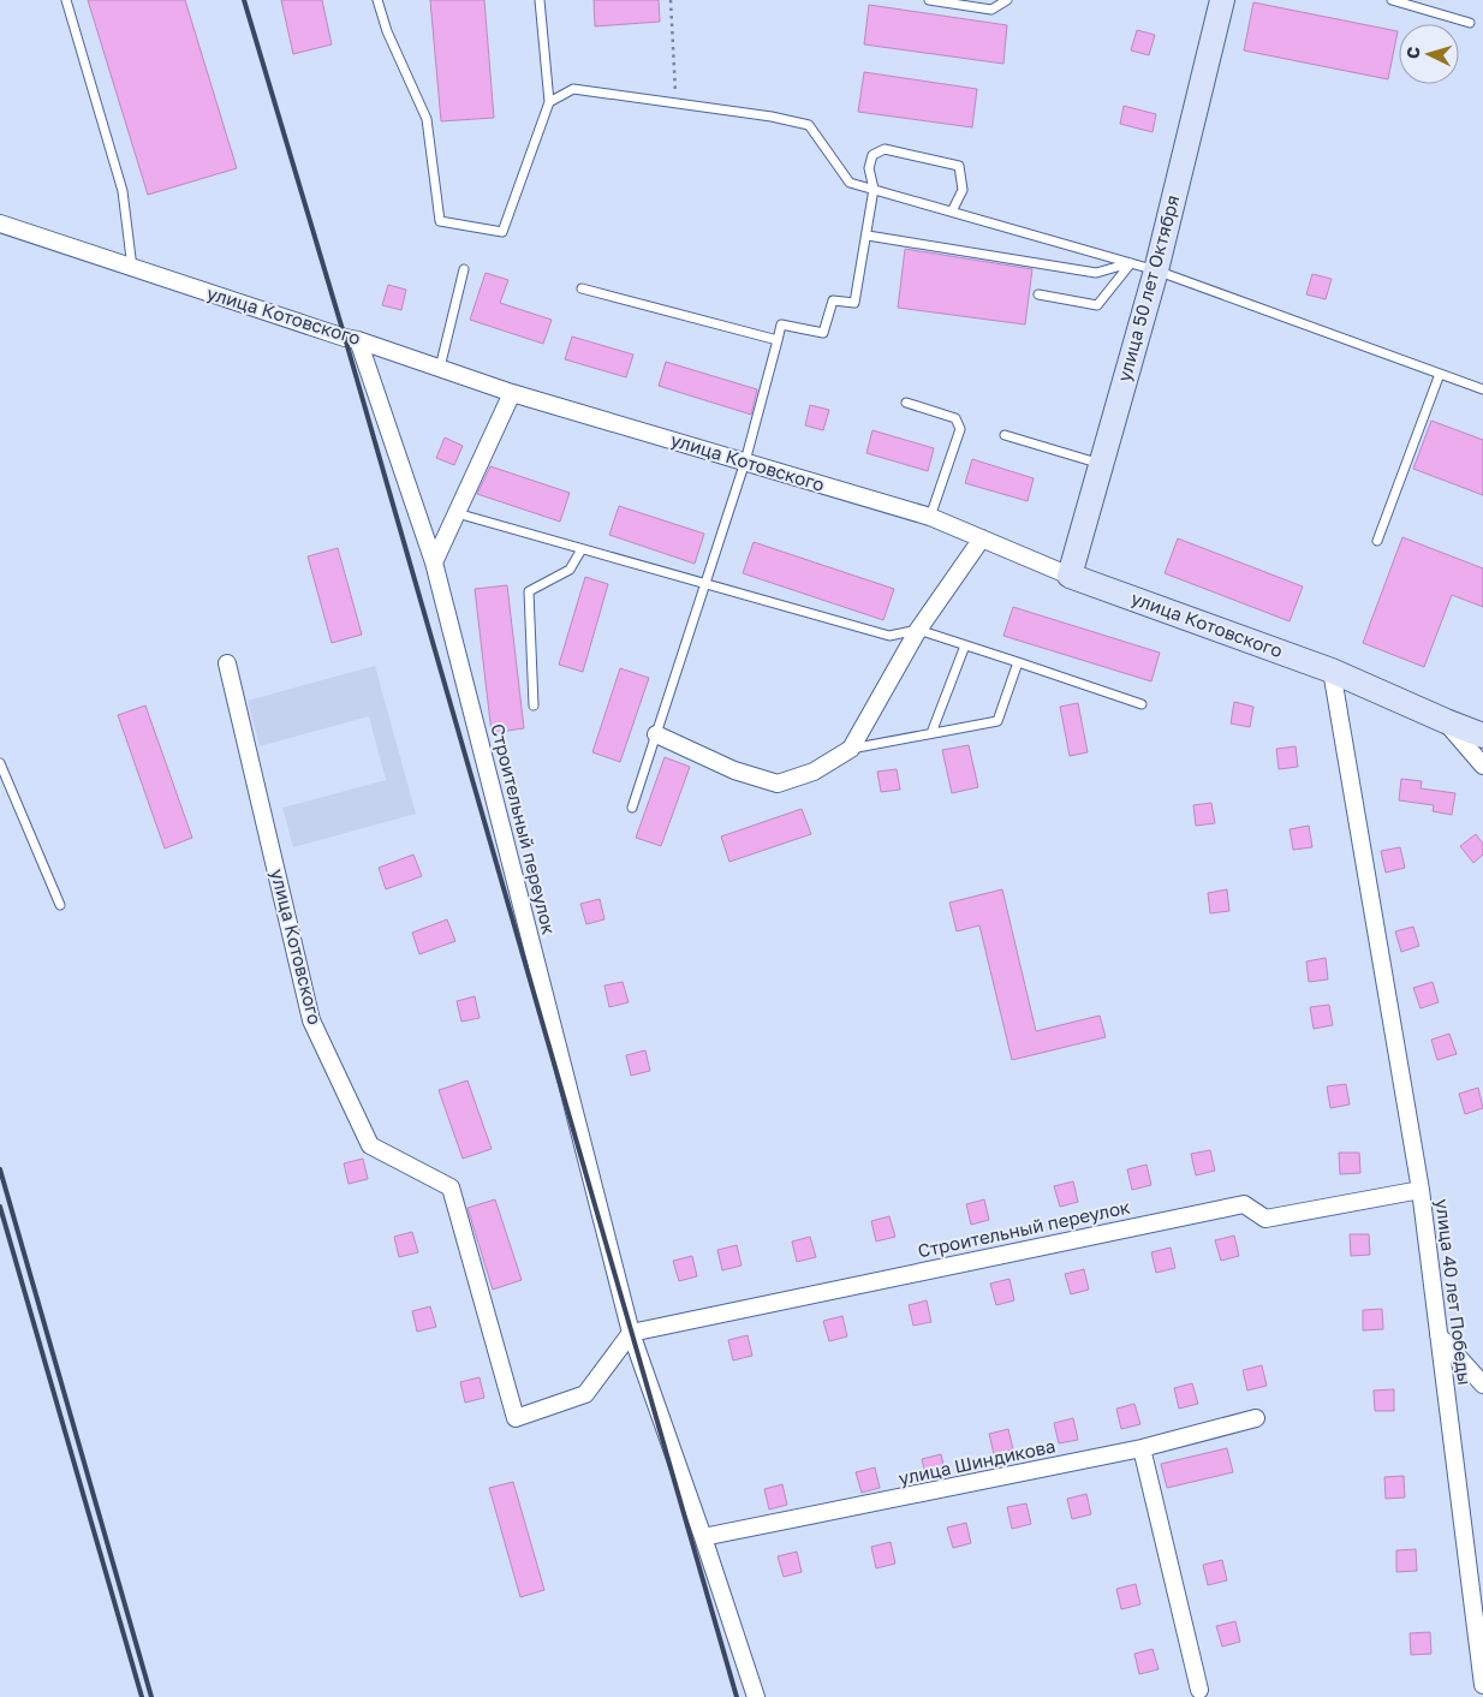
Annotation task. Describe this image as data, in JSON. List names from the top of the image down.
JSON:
{
  "streets": {
    "main road": ["улица 50 лет Октября", "улица Котовского"],
    "street": ["Строительный переулок", "улица 40 лет Победы", "улица Шиндикова"]
  },
  "crossings": [
    ["улица 50 лет Октября", "улица Котовского"],
    ["улица Котовского", "Строительный переулок"],
    ["улица Котовского", "улица 40 лет Победы"],
    ["Строительный переулок", "улица 40 лет Победы"],
    ["Строительный переулок", "улица Шиндикова"]
  ],
  "north": "left"
}
